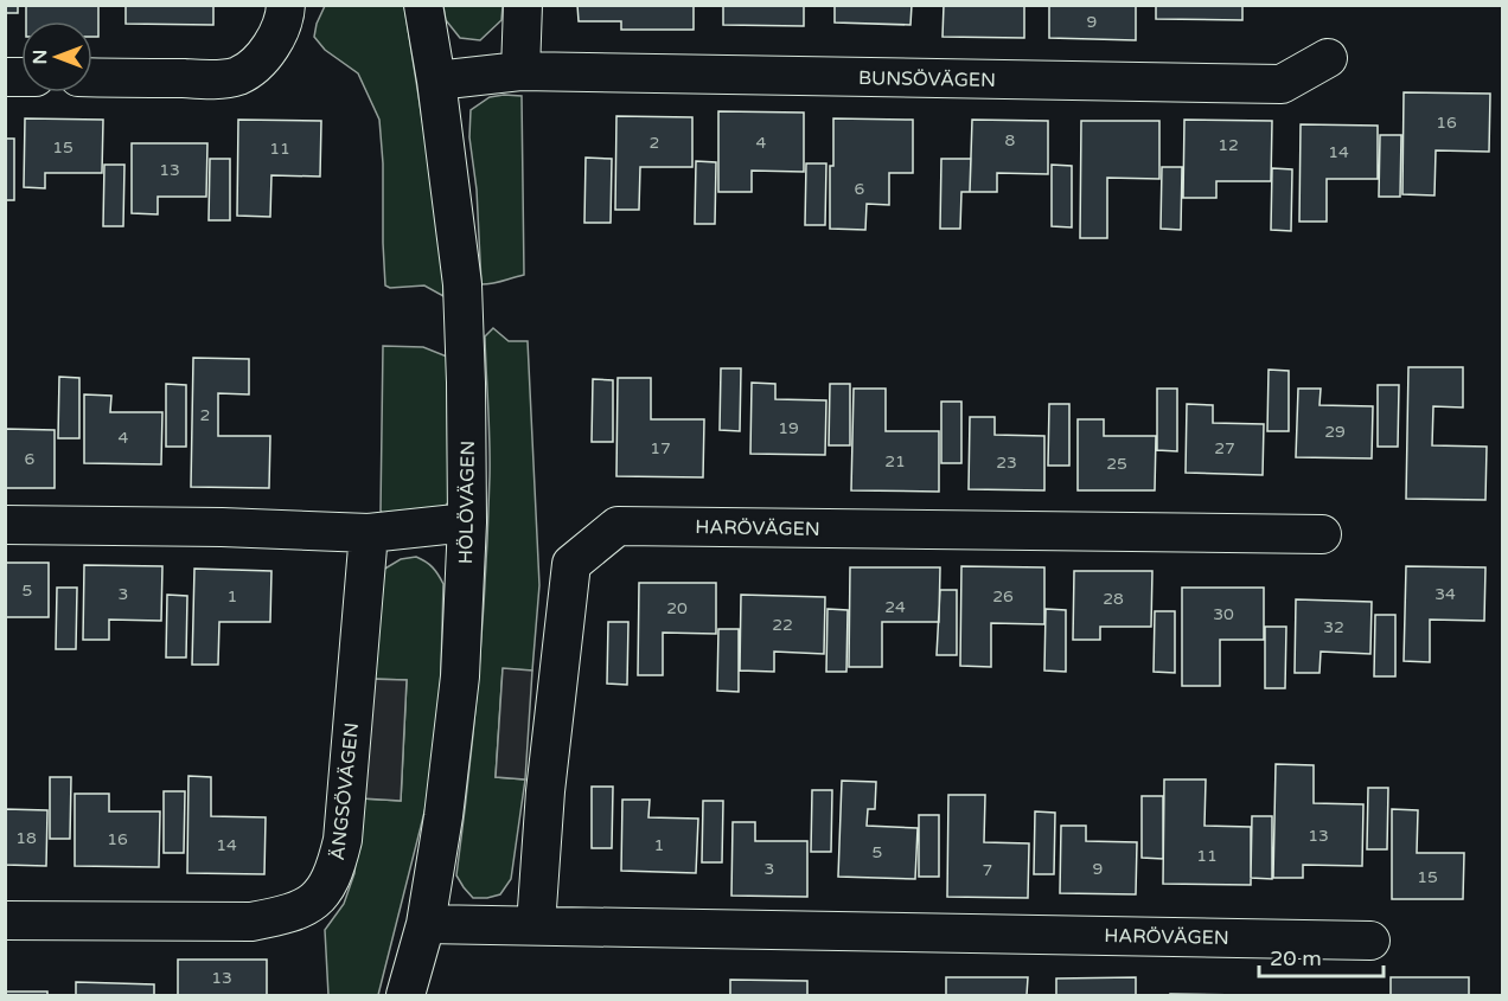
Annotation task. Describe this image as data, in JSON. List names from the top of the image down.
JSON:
{
  "streets": {
    "street": [
      "BUNSÖVÄGEN",
      "HÖLÖVÄGEN",
      "HARÖVÄGEN",
      "ÄNGSÖVÄGEN"
    ]
  },
  "crossings": [
    ["BUNSÖVÄGEN", "HÖLÖVÄGEN"],
    ["HÖLÖVÄGEN", "HARÖVÄGEN"]
  ],
  "house_numbers": [
    "9",
    "16",
    "8",
    "2",
    "4",
    "12",
    "15",
    "11",
    "14",
    "13",
    "6",
    "2",
    "19",
    "29",
    "4",
    "17",
    "27",
    "6",
    "21",
    "23",
    "25",
    "5",
    "3",
    "34",
    "1",
    "26",
    "28",
    "24",
    "20",
    "30",
    "22",
    "32",
    "13",
    "18",
    "16",
    "14",
    "1",
    "5",
    "11",
    "3",
    "9",
    "7",
    "15",
    "13"
  ],
  "scale_bar": "20 m",
  "north": "left"
}
